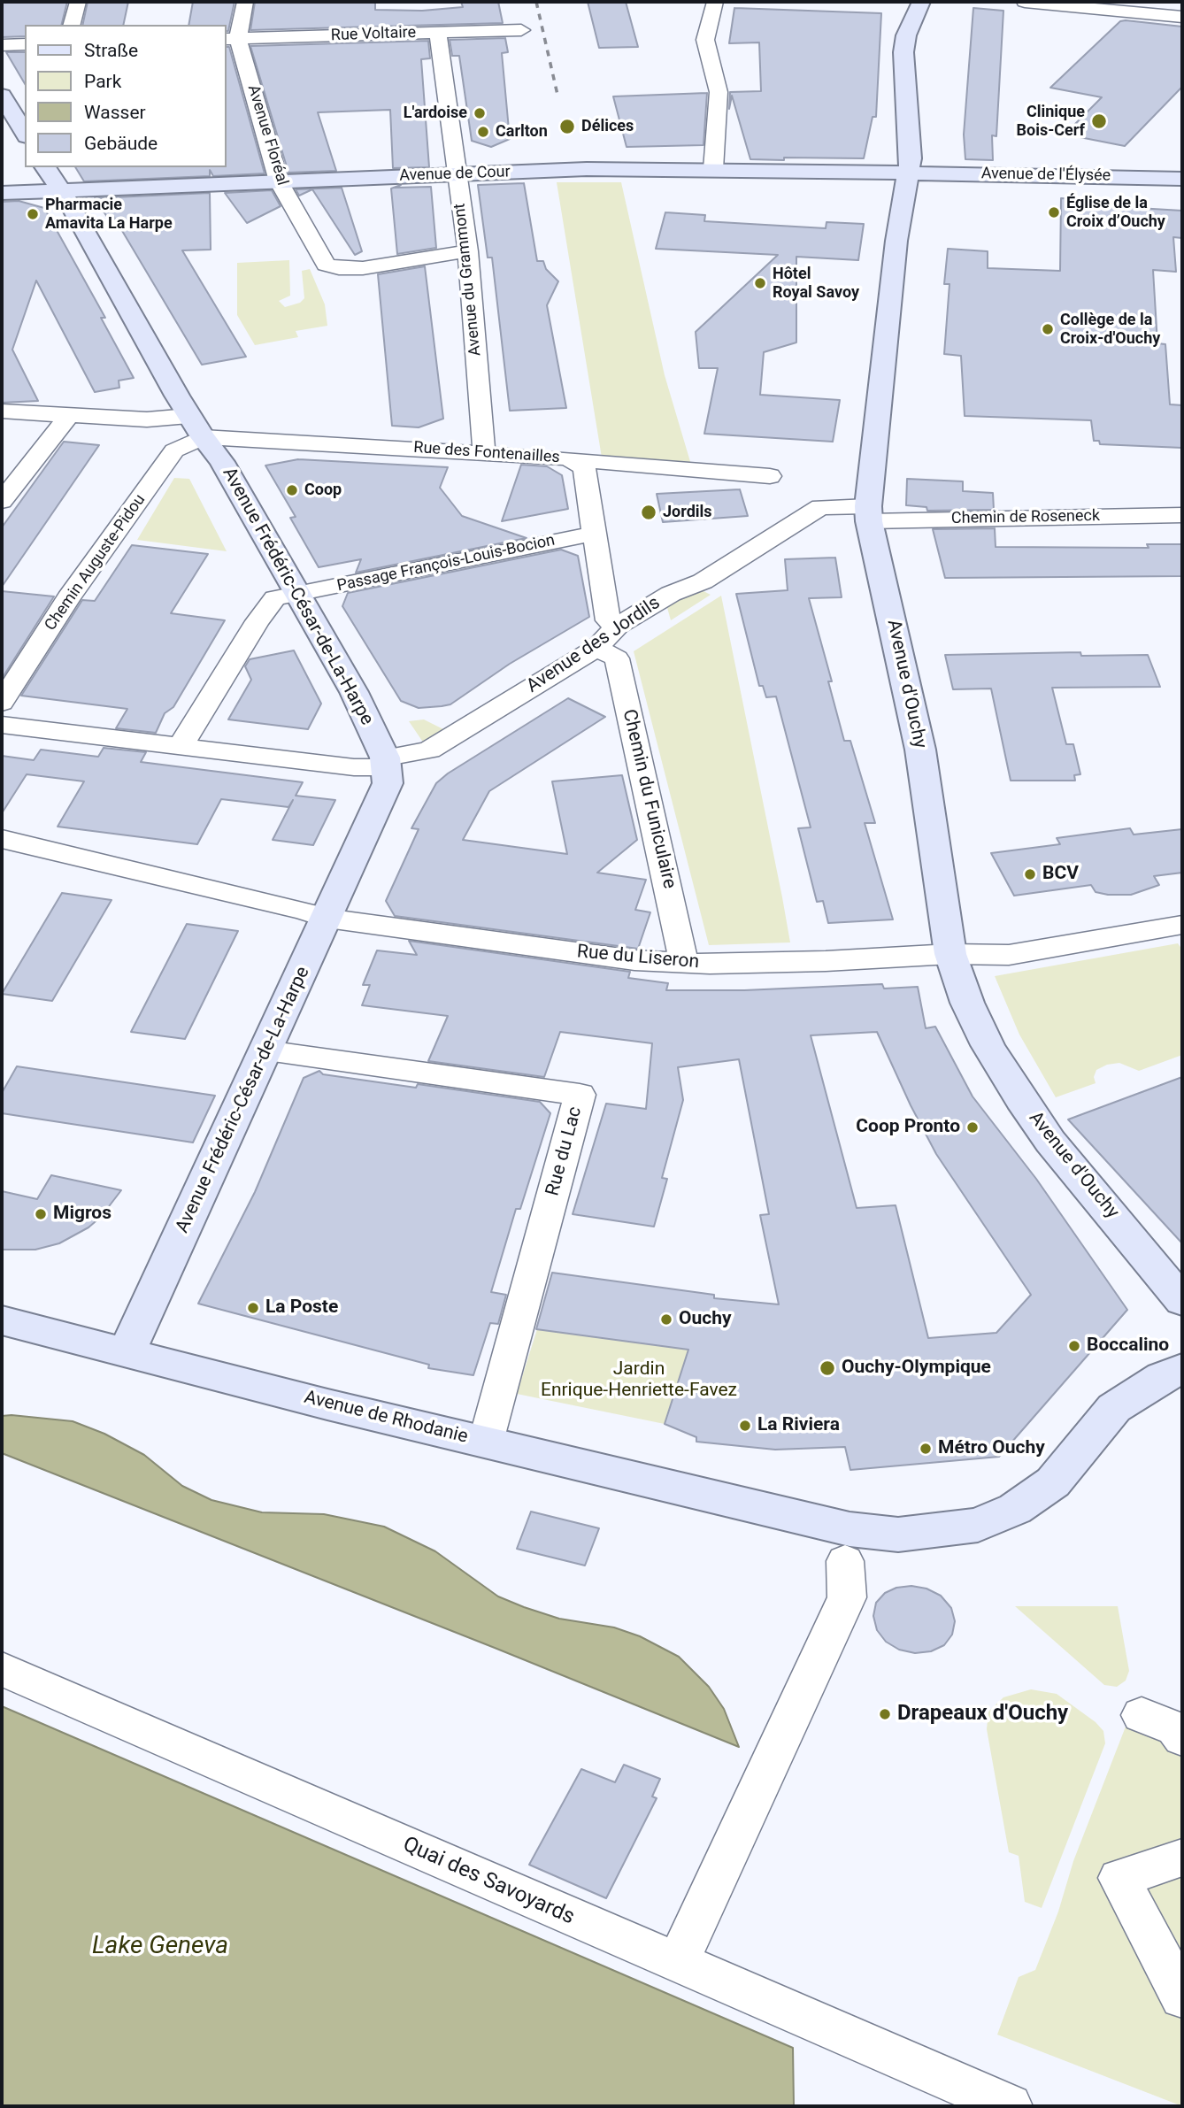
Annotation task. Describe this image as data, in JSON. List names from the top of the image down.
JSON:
{
  "streets": {
    "main road": [
      "Avenue de Cour",
      "Avenue de l'Élysée",
      "Avenue Frédéric-César-de-La-Harpe",
      "Avenue d'Ouchy",
      "Avenue de Rhodanie"
    ],
    "street": [
      "Rue Voltaire",
      "Avenue Floréal",
      "Avenue du Grammont",
      "Rue des Fontenailles",
      "Chemin de Roseneck",
      "Chemin Auguste-Pidou",
      "Passage François-Louis-Bocion",
      "Avenue des Jordils",
      "Chemin du Funiculaire",
      "Rue du Liseron",
      "Rue du Lac",
      "Quai des Savoyards"
    ]
  },
  "crossings": [
    ["Rue Voltaire", "Avenue Floréal"],
    ["Rue Voltaire", "Avenue du Grammont"],
    ["Avenue Floréal", "Avenue de Cour"],
    ["Avenue Floréal", "Avenue du Grammont"],
    ["Avenue de Cour", "Avenue de l'Élysée"],
    ["Avenue de Cour", "Avenue du Grammont"],
    ["Avenue de Cour", "Avenue Frédéric-César-de-La-Harpe"],
    ["Avenue de Cour", "Avenue d'Ouchy"],
    ["Avenue de l'Élysée", "Avenue d'Ouchy"],
    ["Avenue du Grammont", "Rue des Fontenailles"],
    ["Rue des Fontenailles", "Chemin Auguste-Pidou"],
    ["Rue des Fontenailles", "Avenue Frédéric-César-de-La-Harpe"],
    ["Chemin de Roseneck", "Avenue des Jordils"],
    ["Chemin de Roseneck", "Avenue d'Ouchy"],
    ["Chemin Auguste-Pidou", "Avenue Frédéric-César-de-La-Harpe"],
    ["Passage François-Louis-Bocion", "Avenue Frédéric-César-de-La-Harpe"],
    ["Avenue Frédéric-César-de-La-Harpe", "Avenue des Jordils"],
    ["Avenue Frédéric-César-de-La-Harpe", "Rue du Liseron"],
    ["Avenue Frédéric-César-de-La-Harpe", "Rue du Lac"],
    ["Avenue Frédéric-César-de-La-Harpe", "Avenue de Rhodanie"],
    ["Avenue des Jordils", "Avenue d'Ouchy"],
    ["Avenue des Jordils", "Chemin du Funiculaire"],
    ["Avenue d'Ouchy", "Rue du Liseron"],
    ["Chemin du Funiculaire", "Rue du Liseron"],
    ["Rue du Lac", "Avenue de Rhodanie"]
  ],
  "water": ["Lake Geneva"],
  "parks": ["Jardin Enrique-Henriette-Favez"],
  "places": [
    "L'ardoise",
    "Clinique Bois-Cerf",
    "Délices",
    "Carlton",
    "Église de la Croix d’Ouchy",
    "Pharmacie Amavita La Harpe",
    "Hôtel Royal Savoy",
    "Collège de la Croix-d'Ouchy",
    "Coop",
    "Jordils",
    "BCV",
    "Coop Pronto",
    "Migros",
    "La Poste",
    "Ouchy",
    "Boccalino",
    "Ouchy-Olympique",
    "La Riviera",
    "Métro Ouchy",
    "Drapeaux d'Ouchy"
  ],
  "legend": [
    "Straße",
    "Park",
    "Wasser",
    "Gebäude"
  ]
}
